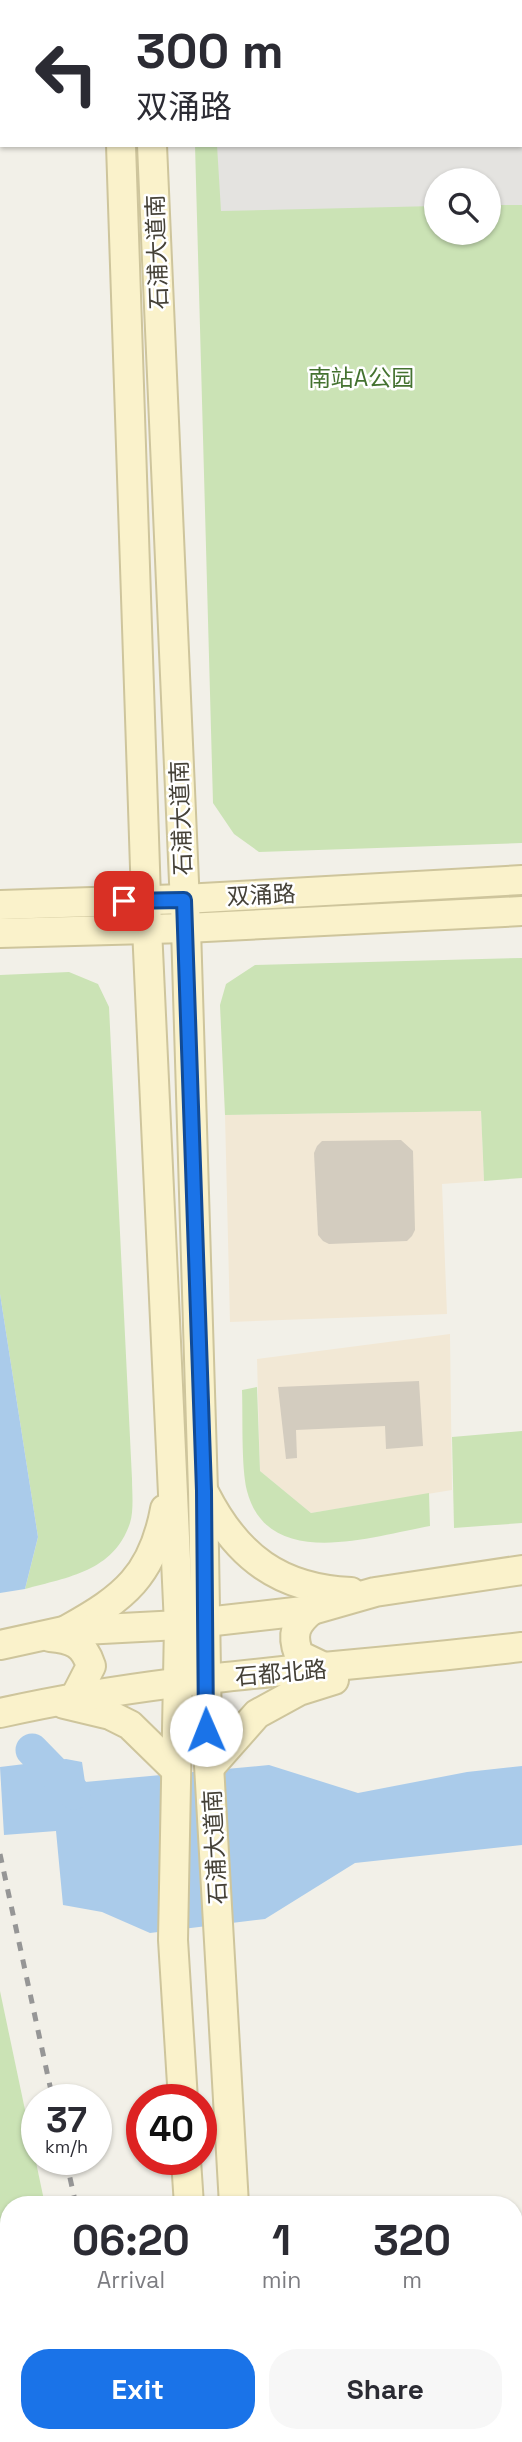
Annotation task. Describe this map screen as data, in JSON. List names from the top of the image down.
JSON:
{
  "streets": {
    "street": ["石浦大道南", "双涌路", "石都北路"]
  },
  "crossings": [
    ["石浦大道南", "双涌路"],
    ["石浦大道南", "石都北路"]
  ],
  "parks": ["南站A公园"],
  "page": {
    "turn": ["300 m", "双涌路"],
    "speed": "37 km/h",
    "limit": "40",
    "eta": [
      "06:20",
      "Arrival",
      "1",
      "min",
      "320",
      "m"
    ],
    "buttons": ["Exit", "Share"]
  }
}
